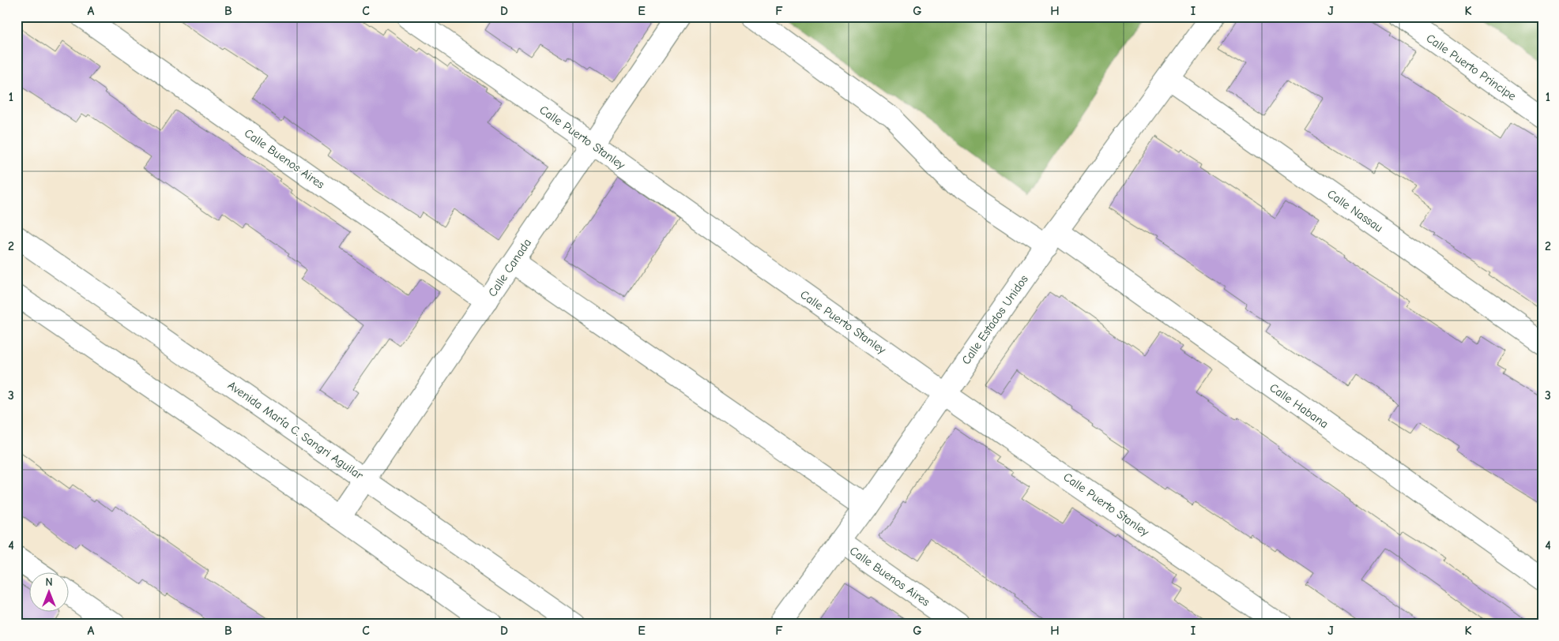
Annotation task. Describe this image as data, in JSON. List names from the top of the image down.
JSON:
{
  "streets": {
    "street": [
      "Calle Puerto Principe",
      "Calle Puerto Stanley",
      "Calle Buenos Aires",
      "Calle Nassau",
      "Calle Canada",
      "Calle Estados Unidos",
      "Calle Habana",
      "Avenida María C. Sangri Aguilar"
    ]
  },
  "crossings": [
    ["Calle Puerto Stanley", "Calle Canada"],
    ["Calle Puerto Stanley", "Calle Estados Unidos"],
    ["Calle Buenos Aires", "Calle Canada"],
    ["Calle Buenos Aires", "Calle Estados Unidos"],
    ["Calle Nassau", "Calle Estados Unidos"],
    ["Calle Canada", "Avenida María C. Sangri Aguilar"],
    ["Calle Estados Unidos", "Calle Habana"]
  ],
  "north": "top",
  "grid": {
    "columns": [
      "A",
      "B",
      "C",
      "D",
      "E",
      "F",
      "G",
      "H",
      "I",
      "J",
      "K"
    ],
    "rows": [
      "1",
      "2",
      "3",
      "4"
    ]
  }
}
